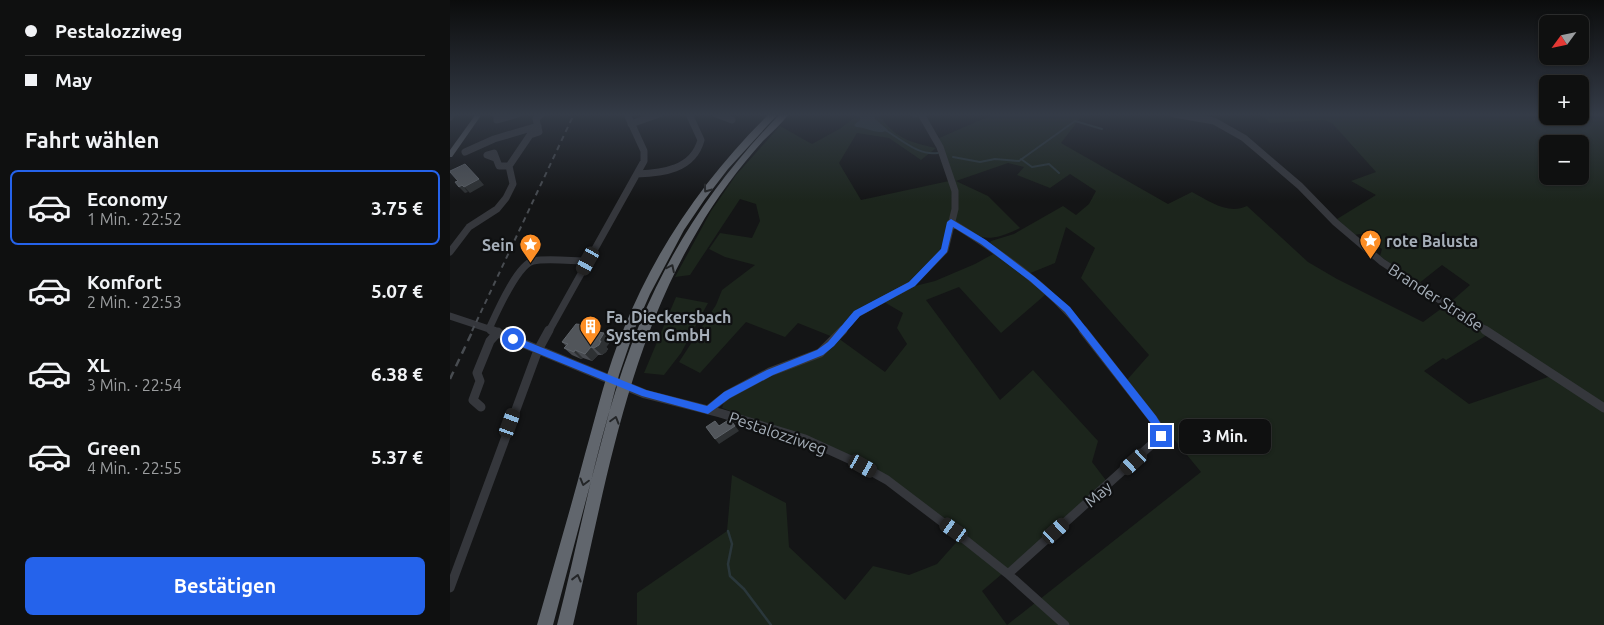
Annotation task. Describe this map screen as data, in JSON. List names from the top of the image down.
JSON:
{
  "streets": {
    "street": ["Brander Straße", "Pestalozziweg", "May"]
  },
  "crossings": [
    ["Pestalozziweg", "May"]
  ],
  "places": {
    "place": ["rote Balusta", "Sein"],
    "building": ["Fa. Dieckersbach System GmbH"]
  },
  "north": "bottom left",
  "page": {
    "banner": ["Pestalozziweg", "May"],
    "map_buttons": ["+", "−"],
    "heading": "Fahrt wählen",
    "list": [
      {
        "name": "Economy",
        "note": "1 Min. · 22:52",
        "value": "3.75 €"
      },
      {
        "name": "Komfort",
        "note": "2 Min. · 22:53",
        "value": "5.07 €"
      },
      {
        "name": "XL",
        "note": "3 Min. · 22:54",
        "value": "6.38 €"
      },
      {
        "name": "Green",
        "note": "4 Min. · 22:55",
        "value": "5.37 €"
      }
    ],
    "bubble": "3 Min.",
    "buttons": "Bestätigen"
  }
}
